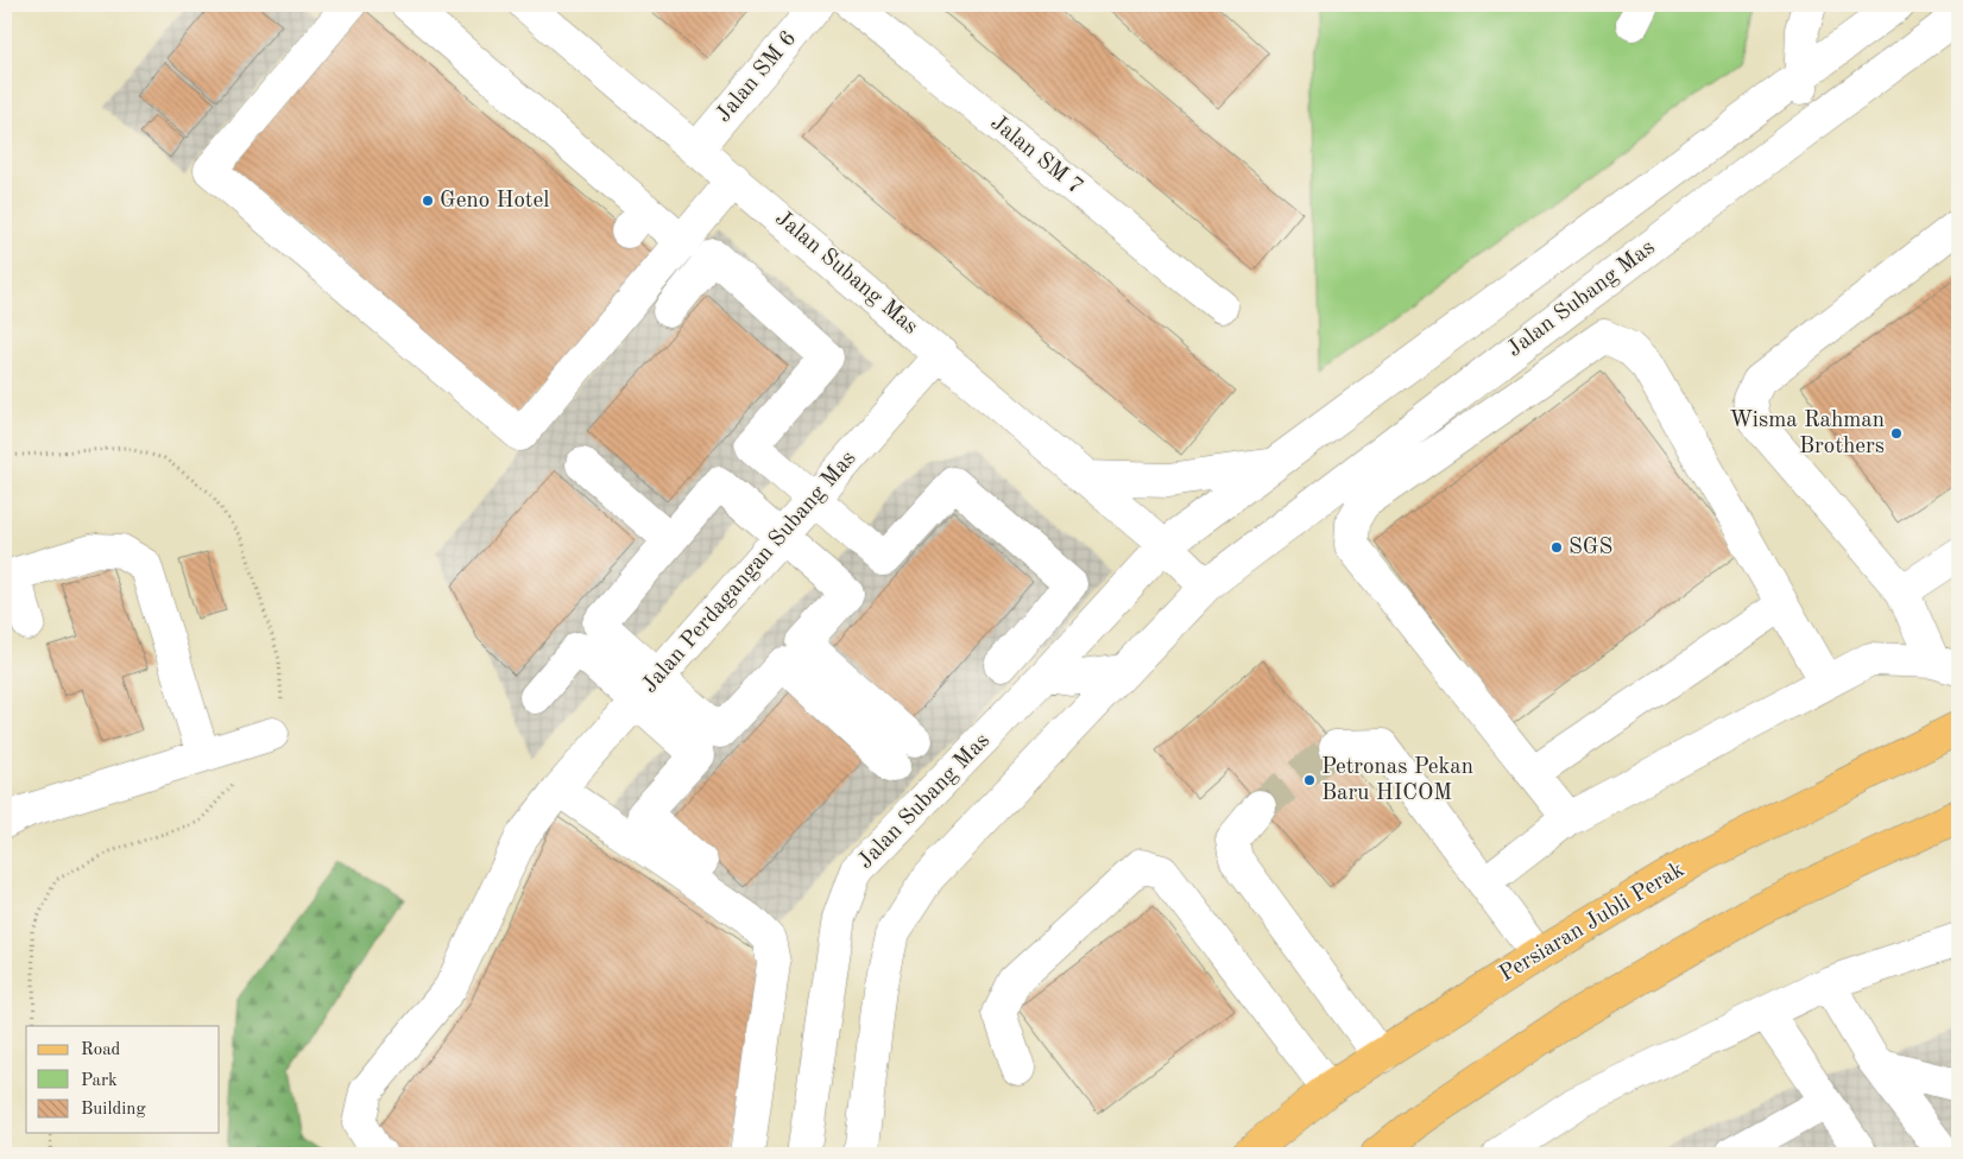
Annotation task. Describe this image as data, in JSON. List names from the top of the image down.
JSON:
{
  "streets": {
    "main road": ["Persiaran Jubli Perak"],
    "street": [
      "Jalan SM 6",
      "Jalan SM 7",
      "Jalan Subang Mas",
      "Jalan Perdagangan Subang Mas"
    ]
  },
  "crossings": [
    ["Jalan SM 6", "Jalan Subang Mas"],
    ["Jalan Subang Mas", "Jalan Perdagangan Subang Mas"]
  ],
  "places": [
    "Geno Hotel",
    "Wisma Rahman Brothers",
    "SGS",
    "Petronas Pekan Baru HICOM"
  ],
  "legend": ["Road", "Park", "Building"]
}
